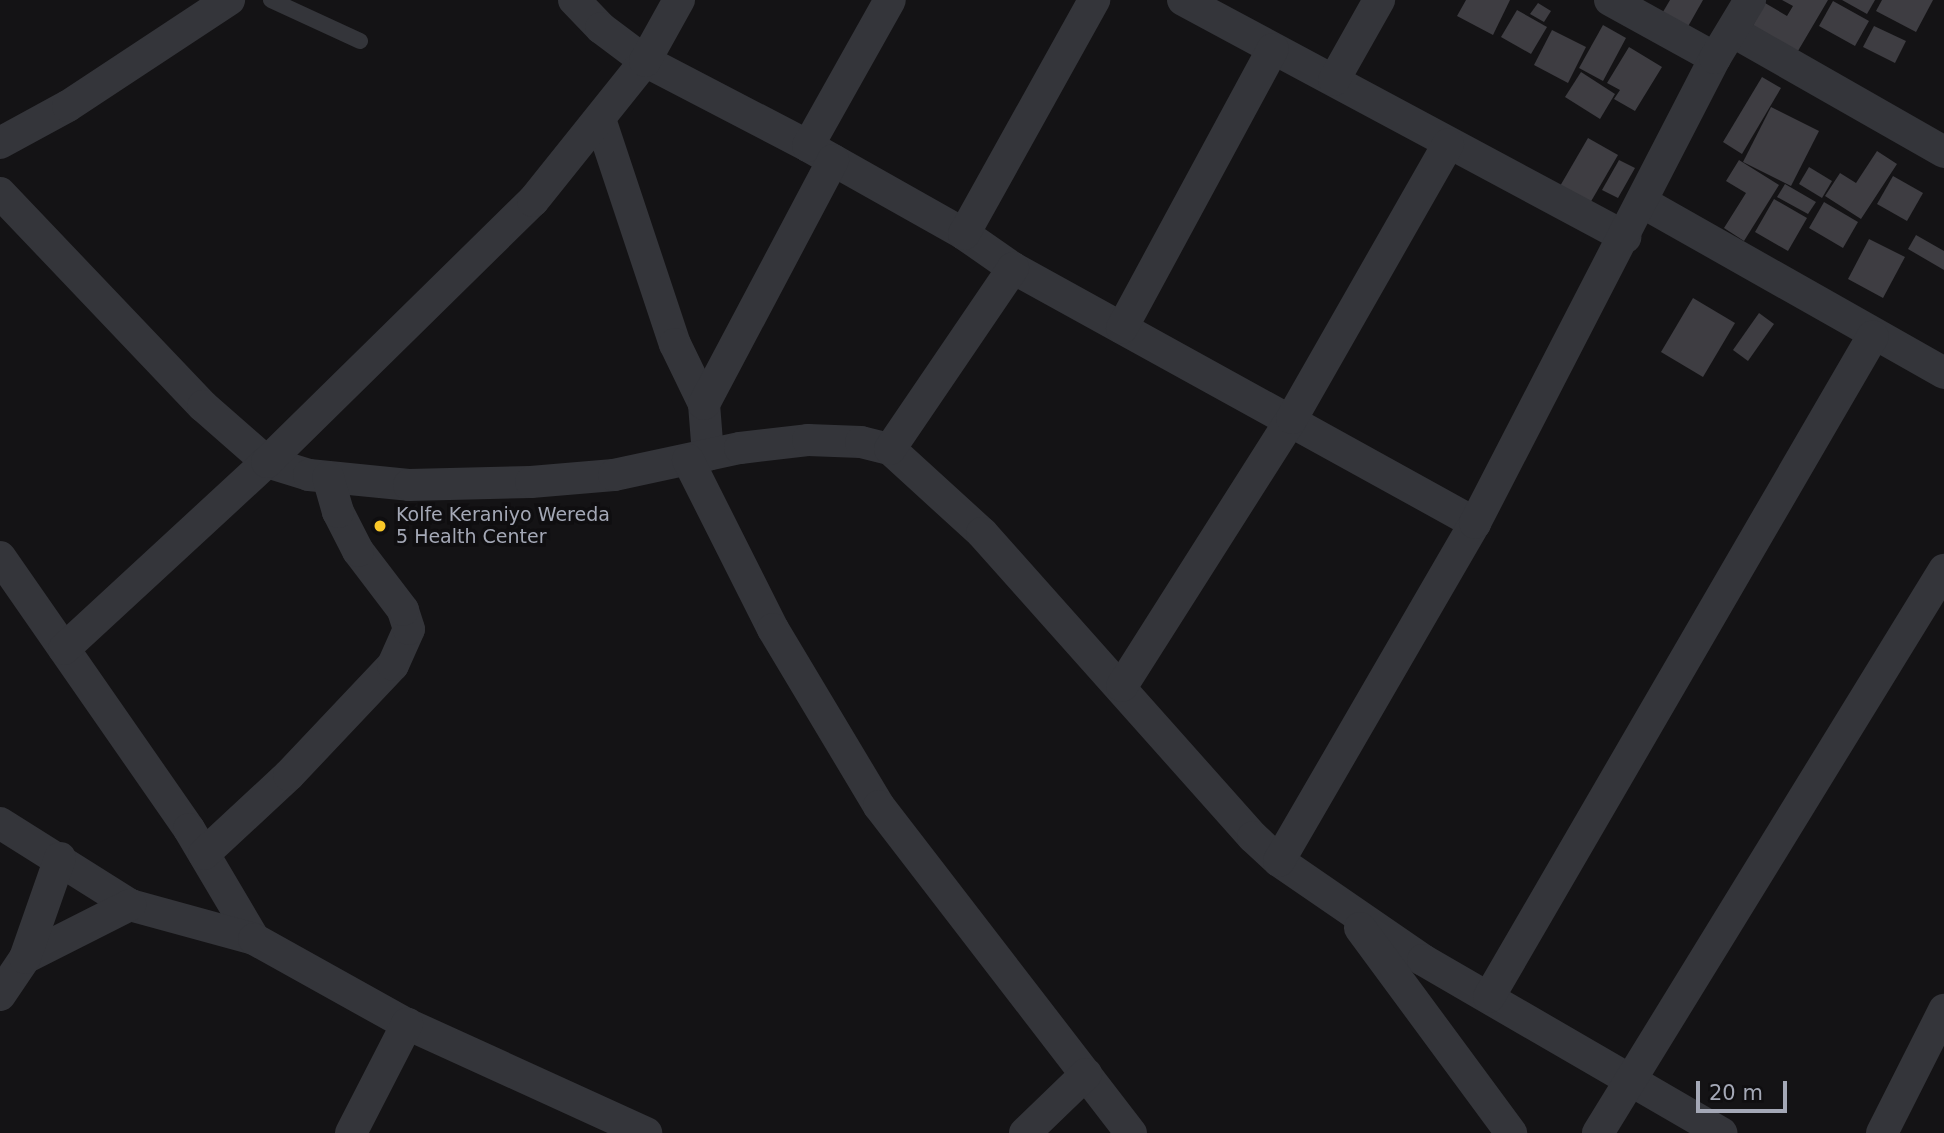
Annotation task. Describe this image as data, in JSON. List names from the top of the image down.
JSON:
{
  "places": ["Kolfe Keraniyo Wereda 5 Health Center"],
  "scale_bar": "20 m"
}
